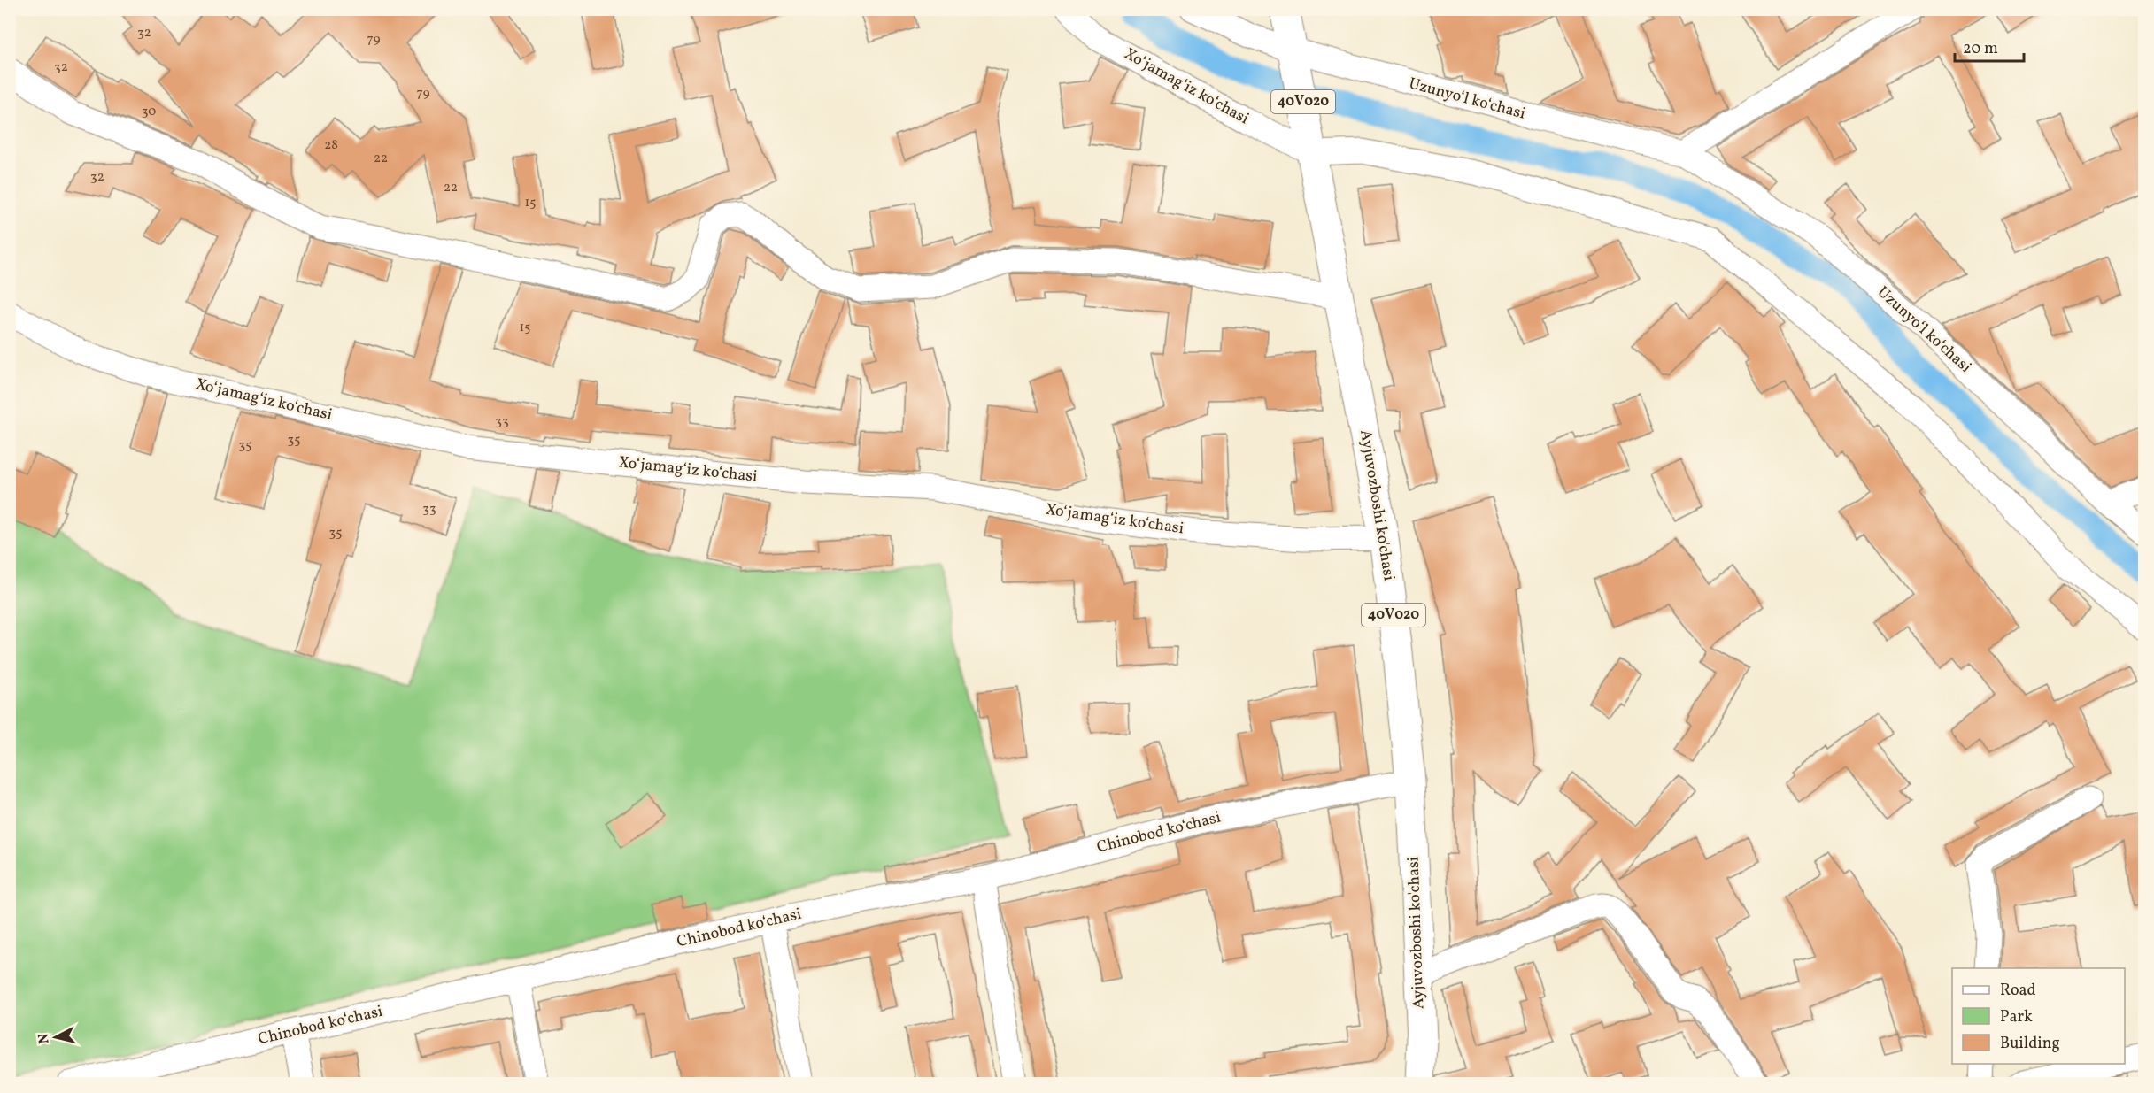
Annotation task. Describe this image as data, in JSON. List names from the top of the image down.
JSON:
{
  "streets": {
    "main road": ["40V020", "Ayjuvozboshi ko'chasi"],
    "street": ["Xoʻjamagʻiz koʻchasi", "Uzunyoʻl koʻchasi", "Chinobod koʻchasi"]
  },
  "crossings": [
    ["Xoʻjamagʻiz koʻchasi", "40V020"],
    ["Xoʻjamagʻiz koʻchasi", "Ayjuvozboshi ko'chasi"],
    ["Uzunyoʻl koʻchasi", "40V020"],
    ["40V020", "Ayjuvozboshi ko'chasi"],
    ["Ayjuvozboshi ko'chasi", "Chinobod koʻchasi"]
  ],
  "house_numbers": [
    "32",
    "79",
    "32",
    "79",
    "30",
    "28",
    "22",
    "32",
    "22",
    "15",
    "15",
    "33",
    "35",
    "35",
    "33",
    "35"
  ],
  "legend": ["Road", "Park", "Building"],
  "scale_bar": "20 m",
  "north": "left"
}
